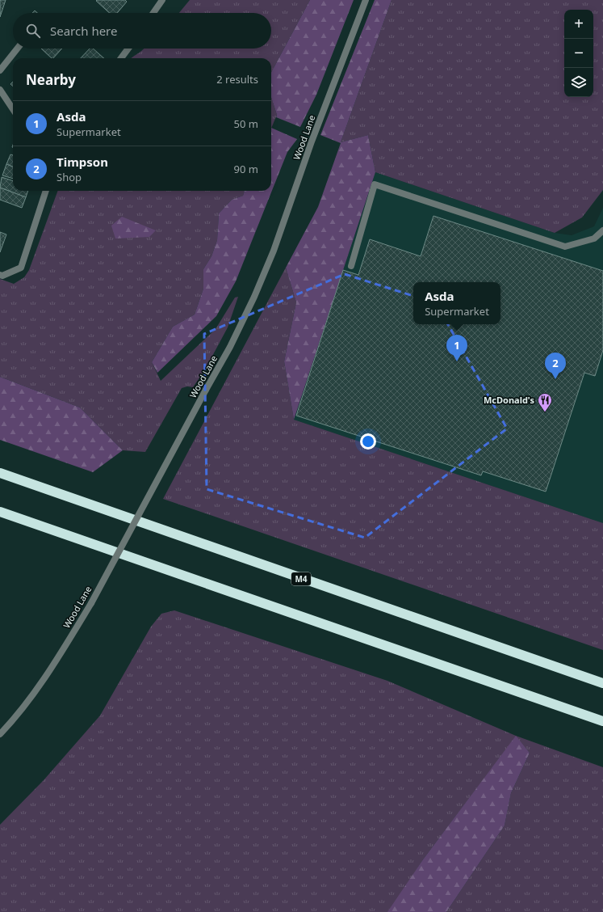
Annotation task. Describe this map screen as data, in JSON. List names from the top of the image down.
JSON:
{
  "streets": {
    "highway": ["M4"],
    "street": ["Wood Lane"]
  },
  "places": {
    "restaurant": ["McDonald's"]
  },
  "page": {
    "map_buttons": ["+", "−"],
    "search": "Search here",
    "heading": ["Nearby", "2 results"],
    "list": [
      {
        "mark": "1",
        "name": "Asda",
        "note": "Supermarket",
        "value": "50 m"
      },
      {
        "mark": "2",
        "name": "Timpson",
        "note": "Shop",
        "value": "90 m"
      }
    ],
    "popup": ["Asda", "Supermarket"],
    "pins": ["1", "2"]
  }
}
